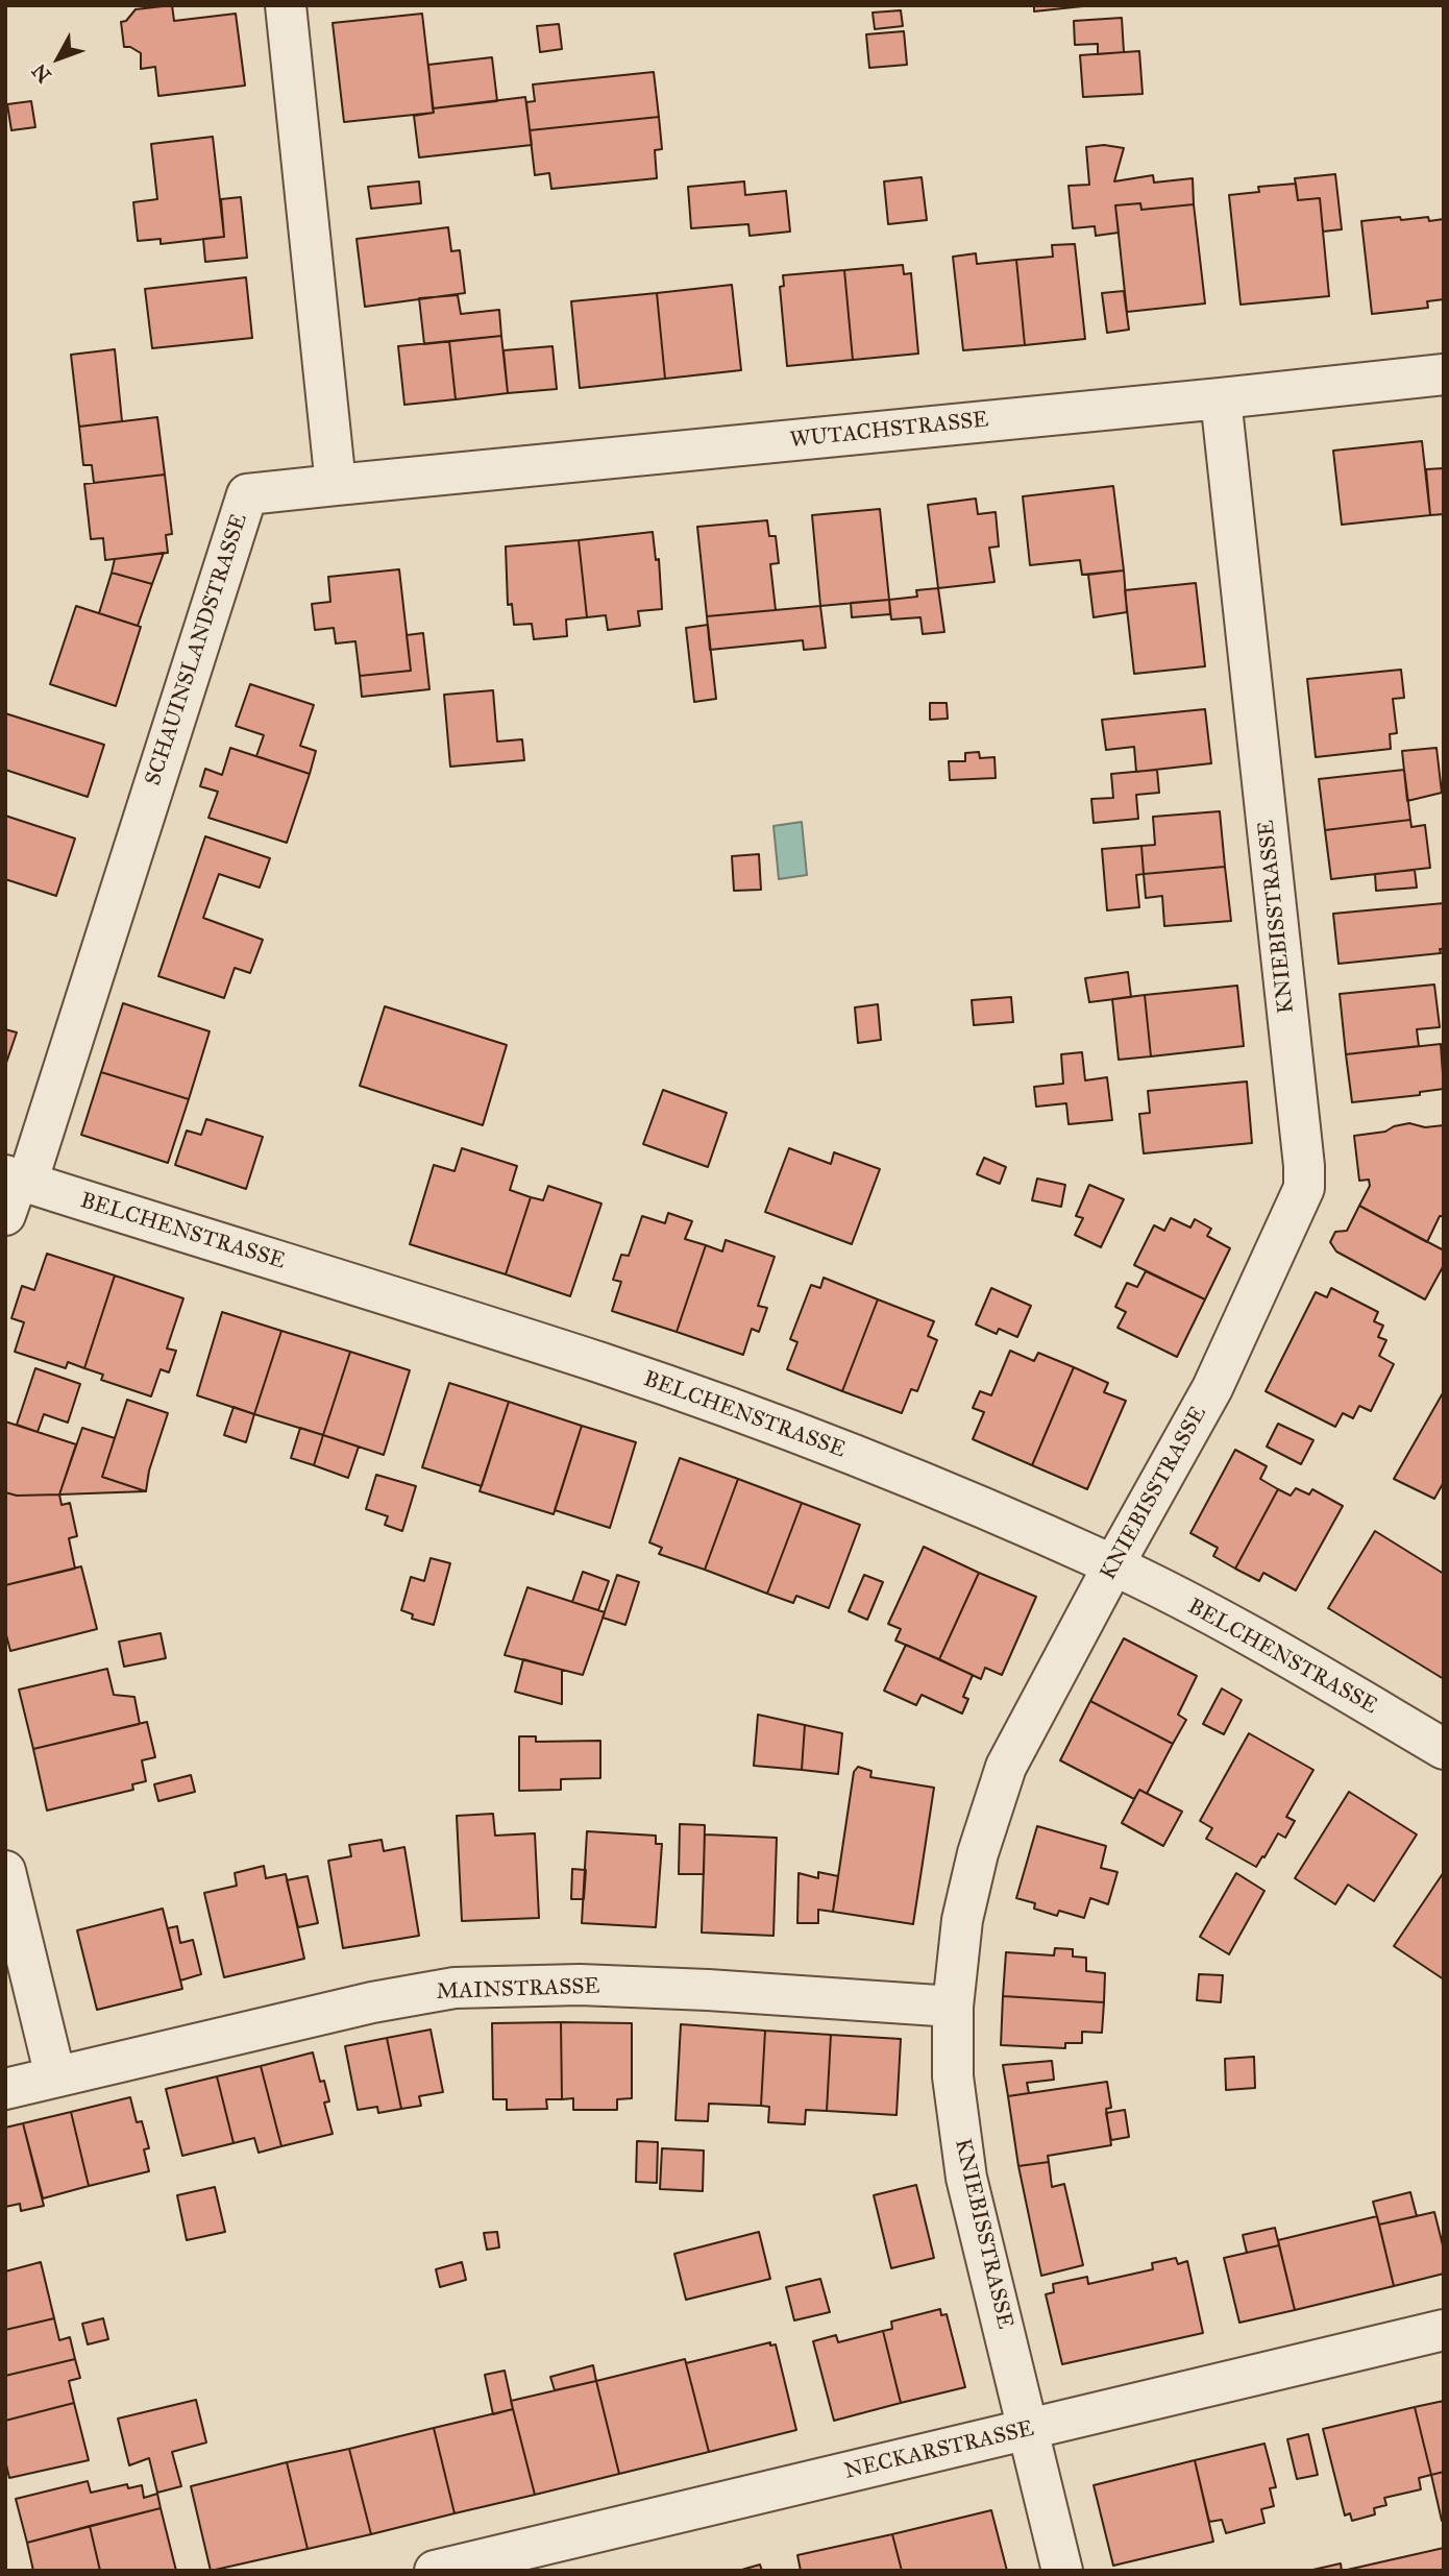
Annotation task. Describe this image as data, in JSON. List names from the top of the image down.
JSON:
{
  "streets": {
    "street": [
      "WUTACHSTRASSE",
      "SCHAUINSLANDSTRASSE",
      "KNIEBISSTRASSE",
      "BELCHENSTRASSE",
      "MAINSTRASSE",
      "NECKARSTRASSE"
    ]
  },
  "crossings": [
    ["WUTACHSTRASSE", "SCHAUINSLANDSTRASSE"],
    ["WUTACHSTRASSE", "KNIEBISSTRASSE"],
    ["SCHAUINSLANDSTRASSE", "BELCHENSTRASSE"],
    ["KNIEBISSTRASSE", "BELCHENSTRASSE"],
    ["KNIEBISSTRASSE", "MAINSTRASSE"],
    ["KNIEBISSTRASSE", "NECKARSTRASSE"]
  ],
  "north": "bottom left"
}
